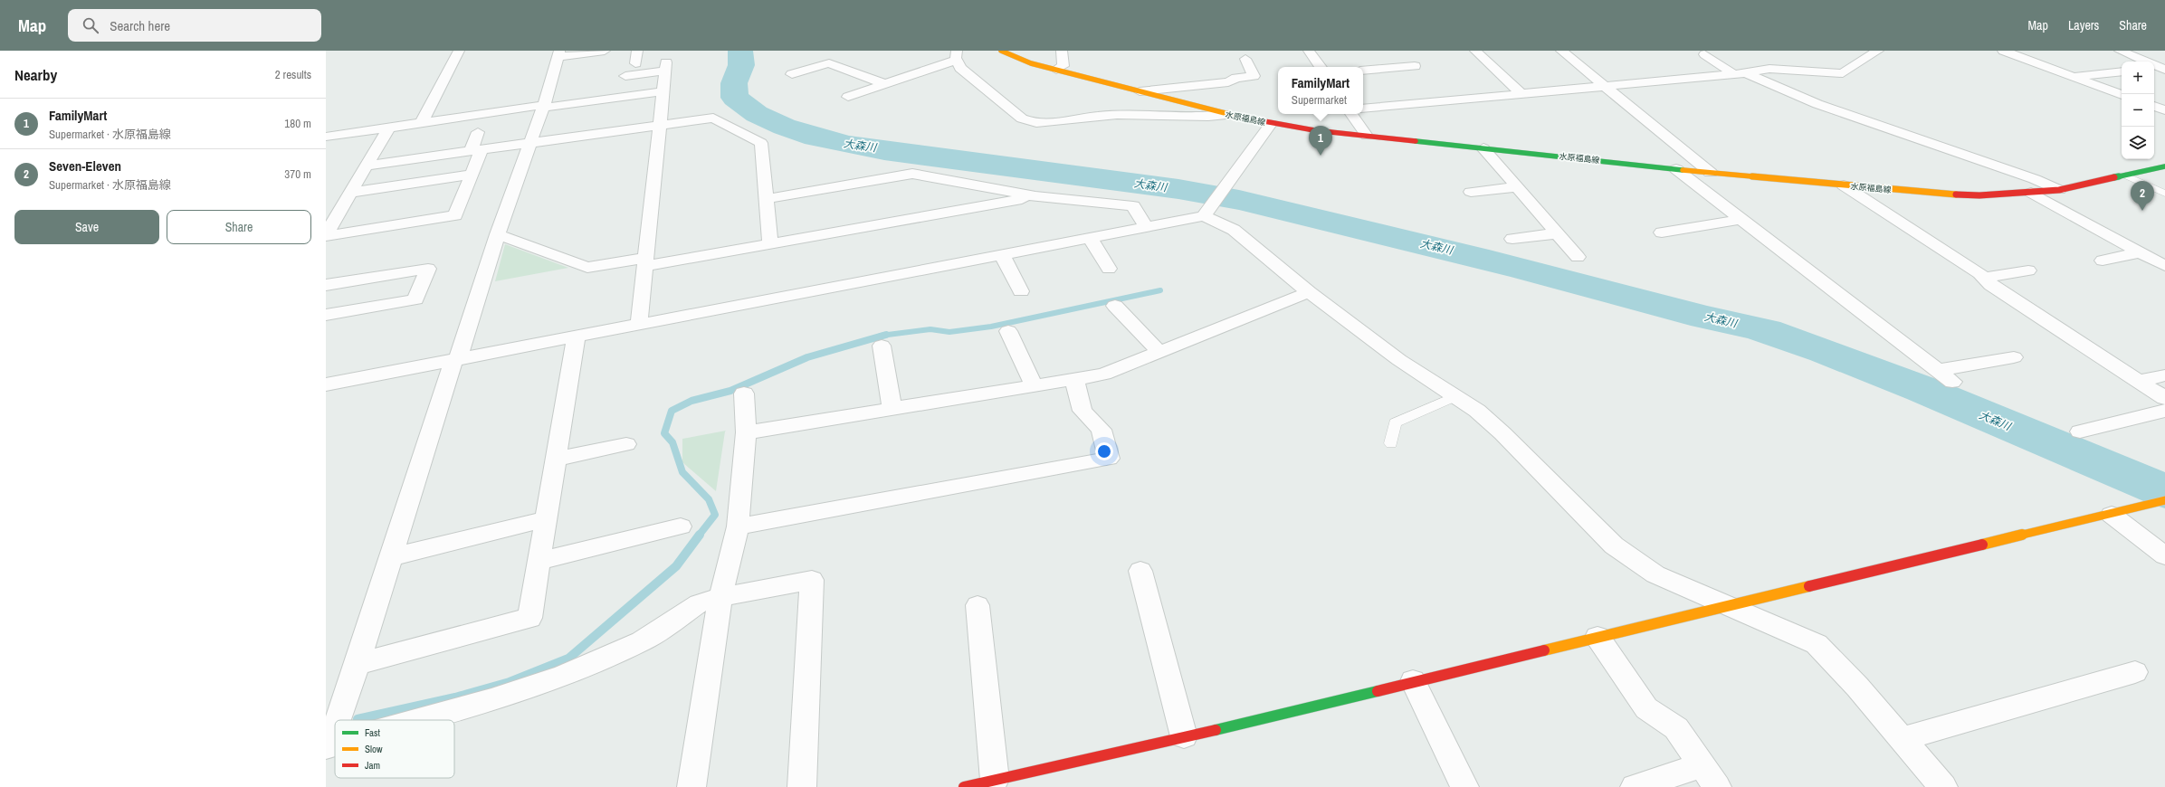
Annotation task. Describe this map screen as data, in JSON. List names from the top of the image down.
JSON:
{
  "streets": {
    "main road": ["水原福島線"]
  },
  "water": ["大森川"],
  "legend": ["Fast", "Slow", "Jam"],
  "page": {
    "header": "Map",
    "search": "Search here",
    "nav": ["Map", "Layers", "Share"],
    "heading": ["Nearby", "2 results"],
    "map_buttons": ["+", "−"],
    "popup": ["FamilyMart", "Supermarket"],
    "list": [
      {
        "mark": "1",
        "name": "FamilyMart",
        "note": "Supermarket · 水原福島線",
        "value": "180 m"
      },
      {
        "mark": "2",
        "name": "Seven-Eleven",
        "note": "Supermarket · 水原福島線",
        "value": "370 m"
      }
    ],
    "pins": ["1", "2"],
    "buttons": ["Save", "Share"]
  }
}
